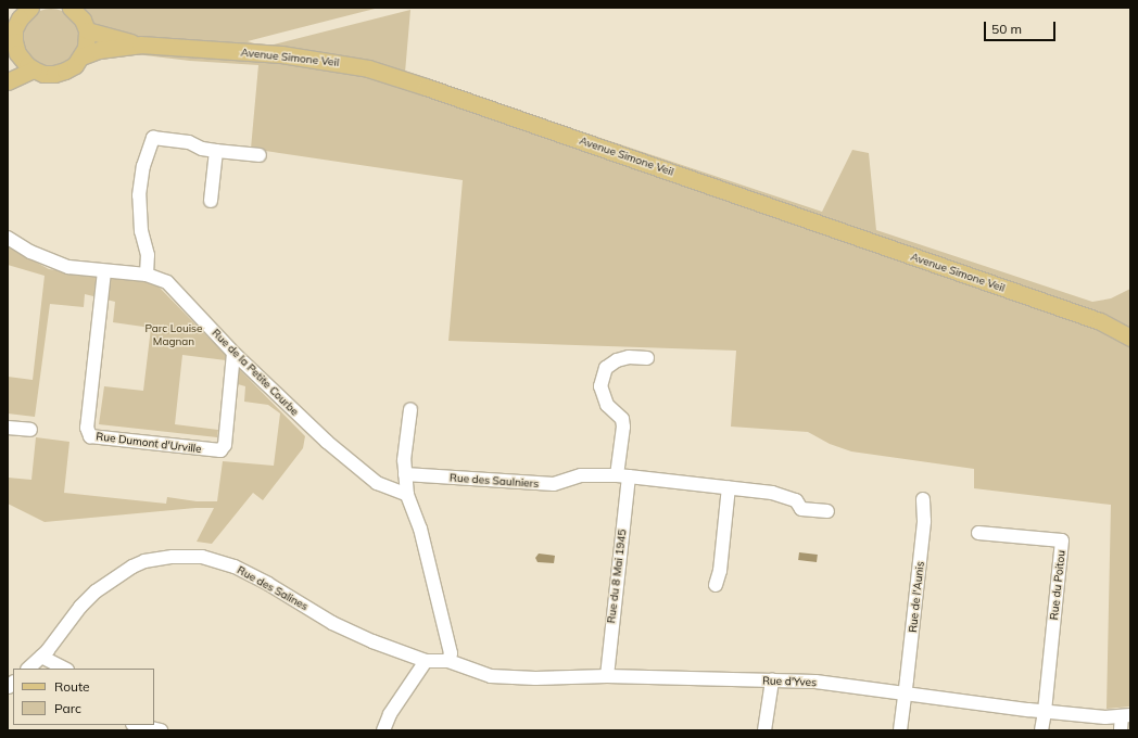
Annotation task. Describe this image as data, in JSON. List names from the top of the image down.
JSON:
{
  "streets": {
    "main road": ["Avenue Simone Veil"],
    "street": [
      "Rue de la Petite Courbe",
      "Rue Dumont d'Urville",
      "Rue des Saulniers",
      "Rue du 8 Mai 1945",
      "Rue du Poitou",
      "Rue des Salines",
      "Rue de l'Aunis",
      "Rue d'Yves"
    ]
  },
  "crossings": [
    ["Rue de la Petite Courbe", "Rue Dumont d'Urville"],
    ["Rue des Saulniers", "Rue du 8 Mai 1945"],
    ["Rue du 8 Mai 1945", "Rue d'Yves"],
    ["Rue du Poitou", "Rue d'Yves"],
    ["Rue des Salines", "Rue d'Yves"],
    ["Rue de l'Aunis", "Rue d'Yves"]
  ],
  "parks": ["Parc Louise Magnan"],
  "legend": ["Route", "Parc"],
  "scale_bar": "50 m"
}
